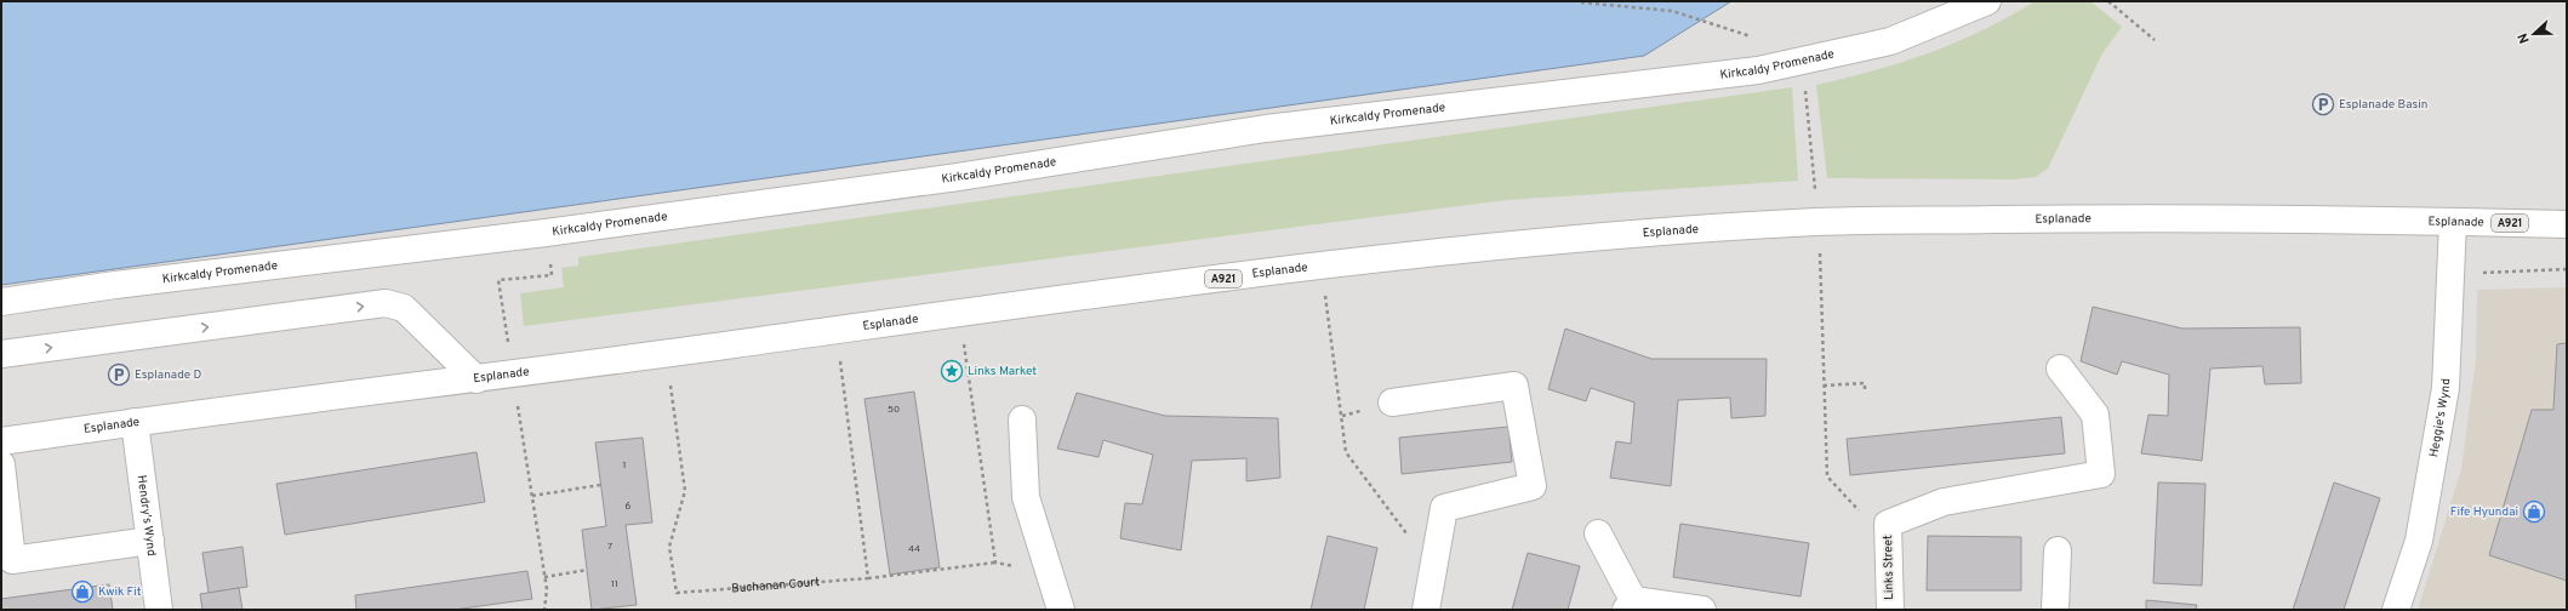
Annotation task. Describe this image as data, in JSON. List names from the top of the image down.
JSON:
{
  "streets": {
    "street": [
      "Kirkcaldy Promenade",
      "Esplanade",
      "A921",
      "Heggie's Wynd",
      "Hendry's Wynd",
      "Links Street"
    ],
    "path": ["Buchanan Court"]
  },
  "crossings": [
    ["Esplanade", "Heggie's Wynd"],
    ["Esplanade", "Hendry's Wynd"],
    ["Esplanade", "Buchanan Court"]
  ],
  "places": {
    "parking": ["Esplanade Basin", "Esplanade D"],
    "place": ["Links Market"],
    "shop": ["Fife Hyundai", "Kwik Fit"]
  },
  "house_numbers": [
    "50",
    "1",
    "6",
    "7",
    "44",
    "11"
  ],
  "north": "left"
}
